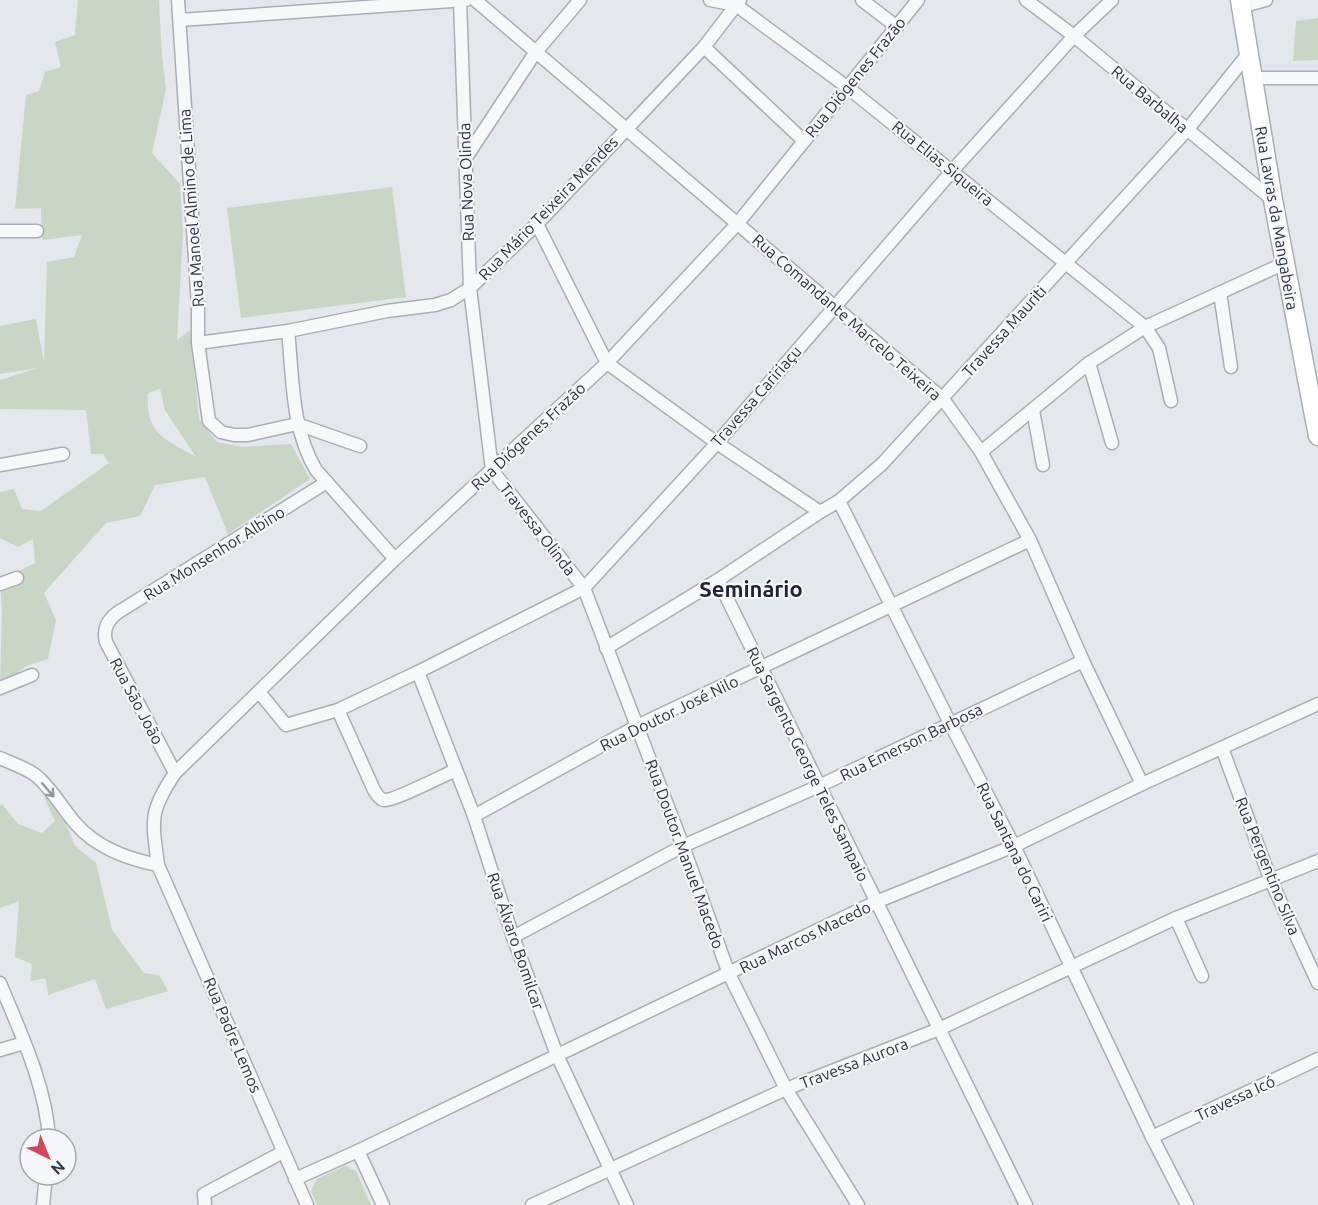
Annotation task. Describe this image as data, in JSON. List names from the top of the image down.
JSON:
{
  "streets": {
    "street": [
      "Rua Diógenes Frazão",
      "Rua Barbalha",
      "Rua Elias Siqueira",
      "Rua Nova Olinda",
      "Rua Manoel Almino de Lima",
      "Rua Mário Teixeira Mendes",
      "Rua Lavras da Mangabeira",
      "Rua Comandante Marcelo Teixeira",
      "Travessa Mauriti",
      "Travessa Caririaçu",
      "Travessa Olinda",
      "Rua Monsenhor Albino",
      "Rua São João",
      "Rua Doutor José Nilo",
      "Rua Emerson Barbosa",
      "Rua Sargento George Teles Sampaio",
      "Rua Santana do Cariri",
      "Rua Doutor Manuel Macedo",
      "Rua Pergentino Silva",
      "Rua Marcos Macedo",
      "Rua Álvaro Bomilcar",
      "Rua Padre Lemos",
      "Travessa Aurora",
      "Travessa Icó"
    ]
  },
  "crossings": [
    ["Rua Diógenes Frazão", "Rua Elias Siqueira"],
    ["Rua Diógenes Frazão", "Rua Nova Olinda"],
    ["Rua Diógenes Frazão", "Rua Comandante Marcelo Teixeira"],
    ["Rua Diógenes Frazão", "Travessa Caririaçu"],
    ["Rua Diógenes Frazão", "Travessa Olinda"],
    ["Rua Diógenes Frazão", "Rua São João"],
    ["Rua Diógenes Frazão", "Rua Padre Lemos"],
    ["Rua Barbalha", "Rua Lavras da Mangabeira"],
    ["Rua Barbalha", "Travessa Mauriti"],
    ["Rua Barbalha", "Travessa Caririaçu"],
    ["Rua Elias Siqueira", "Rua Mário Teixeira Mendes"],
    ["Rua Elias Siqueira", "Travessa Mauriti"],
    ["Rua Elias Siqueira", "Travessa Caririaçu"],
    ["Rua Nova Olinda", "Rua Mário Teixeira Mendes"],
    ["Rua Nova Olinda", "Travessa Olinda"],
    ["Rua Manoel Almino de Lima", "Rua Mário Teixeira Mendes"],
    ["Rua Mário Teixeira Mendes", "Rua Comandante Marcelo Teixeira"],
    ["Rua Lavras da Mangabeira", "Travessa Mauriti"],
    ["Rua Comandante Marcelo Teixeira", "Travessa Mauriti"],
    ["Rua Comandante Marcelo Teixeira", "Travessa Caririaçu"],
    ["Rua Comandante Marcelo Teixeira", "Rua Doutor José Nilo"],
    ["Rua Comandante Marcelo Teixeira", "Rua Emerson Barbosa"],
    ["Rua Comandante Marcelo Teixeira", "Rua Marcos Macedo"],
    ["Travessa Mauriti", "Rua Sargento George Teles Sampaio"],
    ["Travessa Mauriti", "Rua Santana do Cariri"],
    ["Travessa Mauriti", "Rua Doutor Manuel Macedo"],
    ["Travessa Caririaçu", "Travessa Olinda"],
    ["Travessa Caririaçu", "Rua Doutor Manuel Macedo"],
    ["Travessa Caririaçu", "Rua Álvaro Bomilcar"],
    ["Travessa Olinda", "Rua Doutor Manuel Macedo"],
    ["Rua Monsenhor Albino", "Rua São João"],
    ["Rua Doutor José Nilo", "Rua Sargento George Teles Sampaio"],
    ["Rua Doutor José Nilo", "Rua Santana do Cariri"],
    ["Rua Doutor José Nilo", "Rua Doutor Manuel Macedo"],
    ["Rua Doutor José Nilo", "Rua Álvaro Bomilcar"],
    ["Rua Emerson Barbosa", "Rua Sargento George Teles Sampaio"],
    ["Rua Emerson Barbosa", "Rua Santana do Cariri"],
    ["Rua Emerson Barbosa", "Rua Doutor Manuel Macedo"],
    ["Rua Emerson Barbosa", "Rua Álvaro Bomilcar"],
    ["Rua Sargento George Teles Sampaio", "Rua Marcos Macedo"],
    ["Rua Sargento George Teles Sampaio", "Travessa Aurora"],
    ["Rua Santana do Cariri", "Rua Marcos Macedo"],
    ["Rua Santana do Cariri", "Travessa Aurora"],
    ["Rua Santana do Cariri", "Travessa Icó"],
    ["Rua Doutor Manuel Macedo", "Rua Marcos Macedo"],
    ["Rua Doutor Manuel Macedo", "Travessa Aurora"],
    ["Rua Pergentino Silva", "Rua Marcos Macedo"],
    ["Rua Pergentino Silva", "Travessa Aurora"],
    ["Rua Marcos Macedo", "Rua Álvaro Bomilcar"],
    ["Rua Marcos Macedo", "Rua Padre Lemos"],
    ["Rua Álvaro Bomilcar", "Travessa Aurora"]
  ],
  "districts": ["Seminário"],
  "north": "bottom right"
}
